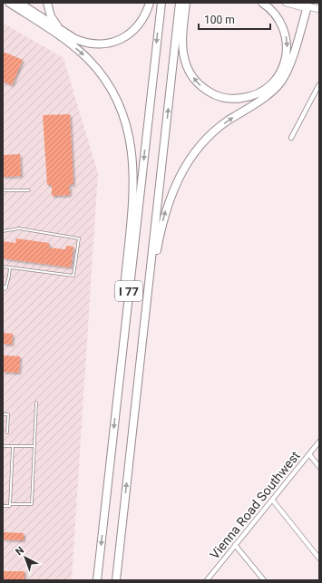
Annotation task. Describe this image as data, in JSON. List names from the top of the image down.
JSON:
{
  "streets": {
    "highway": ["I 77"],
    "street": ["Vienna Road Southwest"]
  },
  "scale_bar": "100 m",
  "north": "top left"
}
